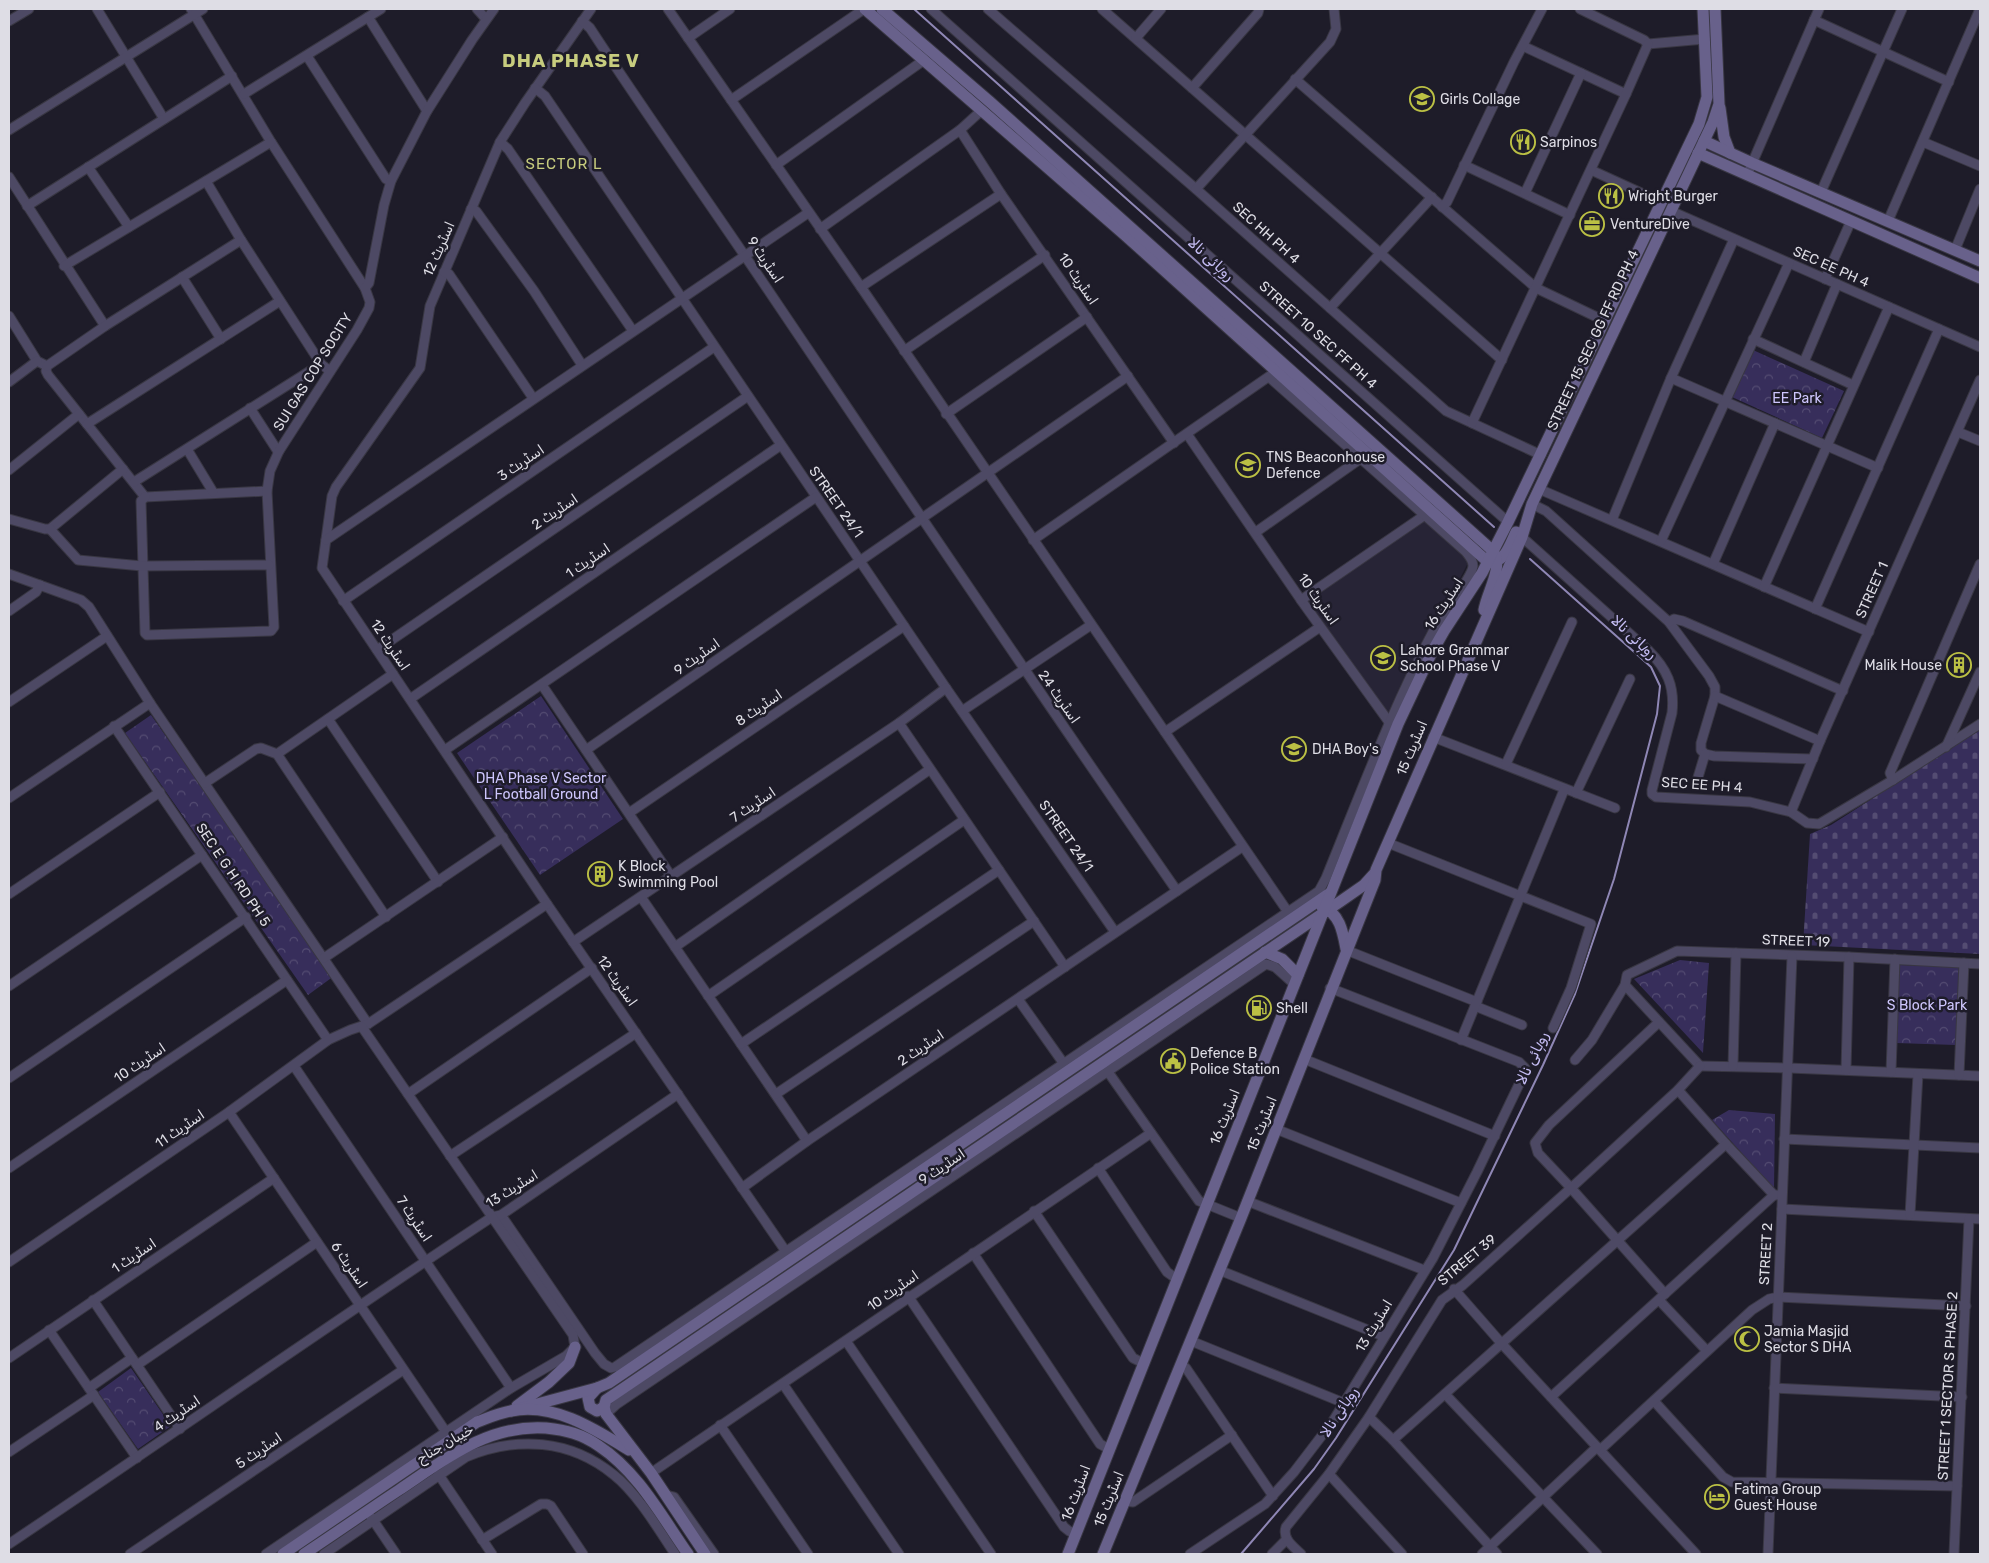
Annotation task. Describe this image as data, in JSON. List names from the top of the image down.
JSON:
{
  "streets": {
    "main road": [
      "STREET 15 SEC GG FF RD PH 4",
      "اسٹریٹ 16",
      "اسٹریٹ 15",
      "خیبان جناح"
    ],
    "street": [
      "SEC HH PH 4",
      "اسٹریٹ 12",
      "اسٹریٹ 9",
      "SEC EE PH 4",
      "اسٹریٹ 10",
      "STREET 10 SEC FF PH 4",
      "SUI GAS COP SOCITY",
      "اسٹریٹ 3",
      "STREET 24/1",
      "اسٹریٹ 2",
      "اسٹریٹ 1",
      "STREET 1",
      "اسٹریٹ 24",
      "اسٹریٹ 8",
      "اسٹریٹ 7",
      "SEC E G H RD PH 5",
      "STREET 19",
      "اسٹریٹ 11",
      "اسٹریٹ 13",
      "STREET 2",
      "STREET 39",
      "اسٹریٹ 6",
      "STREET 1 SECTOR S PHASE 2",
      "اسٹریٹ 4",
      "اسٹریٹ 5"
    ]
  },
  "crossings": [
    ["اسٹریٹ 12", "اسٹریٹ 9"],
    ["اسٹریٹ 12", "اسٹریٹ 3"],
    ["اسٹریٹ 12", "STREET 24/1"],
    ["اسٹریٹ 12", "اسٹریٹ 2"],
    ["اسٹریٹ 12", "اسٹریٹ 1"],
    ["اسٹریٹ 12", "اسٹریٹ 7"],
    ["اسٹریٹ 12", "اسٹریٹ 11"],
    ["اسٹریٹ 12", "اسٹریٹ 13"],
    ["اسٹریٹ 9", "اسٹریٹ 10"],
    ["اسٹریٹ 9", "STREET 24/1"],
    ["اسٹریٹ 9", "اسٹریٹ 24"],
    ["SEC EE PH 4", "STREET 15 SEC GG FF RD PH 4"],
    ["SEC EE PH 4", "STREET 1"],
    ["اسٹریٹ 10", "اسٹریٹ 16"],
    ["اسٹریٹ 10", "SEC E G H RD PH 5"],
    ["اسٹریٹ 10", "خیبان جناح"],
    ["STREET 15 SEC GG FF RD PH 4", "اسٹریٹ 15"],
    ["اسٹریٹ 3", "STREET 24/1"],
    ["STREET 24/1", "اسٹریٹ 2"],
    ["STREET 24/1", "اسٹریٹ 1"],
    ["STREET 24/1", "اسٹریٹ 8"],
    ["STREET 24/1", "اسٹریٹ 7"],
    ["اسٹریٹ 2", "اسٹریٹ 24"],
    ["اسٹریٹ 1", "اسٹریٹ 6"],
    ["اسٹریٹ 7", "اسٹریٹ 11"],
    ["اسٹریٹ 7", "اسٹریٹ 13"],
    ["SEC E G H RD PH 5", "اسٹریٹ 11"],
    ["STREET 19", "STREET 2"],
    ["اسٹریٹ 11", "اسٹریٹ 6"],
    ["اسٹریٹ 13", "اسٹریٹ 6"],
    ["اسٹریٹ 13", "اسٹریٹ 4"],
    ["اسٹریٹ 6", "اسٹریٹ 4"],
    ["اسٹریٹ 6", "اسٹریٹ 5"]
  ],
  "districts": ["DHA PHASE V", "SECTOR L"],
  "water": ["روہائی نالا"],
  "parks": ["EE Park", "DHA Phase V Sector L Football Ground", "S Block Park"],
  "places": {
    "school or university": [
      "Girls Collage",
      "TNS Beaconhouse Defence",
      "Lahore Grammar School Phase V",
      "DHA Boy's"
    ],
    "restaurant": ["Sarpinos", "Wright Burger"],
    "office": ["VentureDive"],
    "building": ["Malik House", "K Block Swimming Pool"],
    "fuel station": ["Shell"],
    "public building": ["Defence B Police Station"],
    "mosque": ["Jamia Masjid Sector S DHA"],
    "hotel": ["Fatima Group Guest House"]
  }
}
